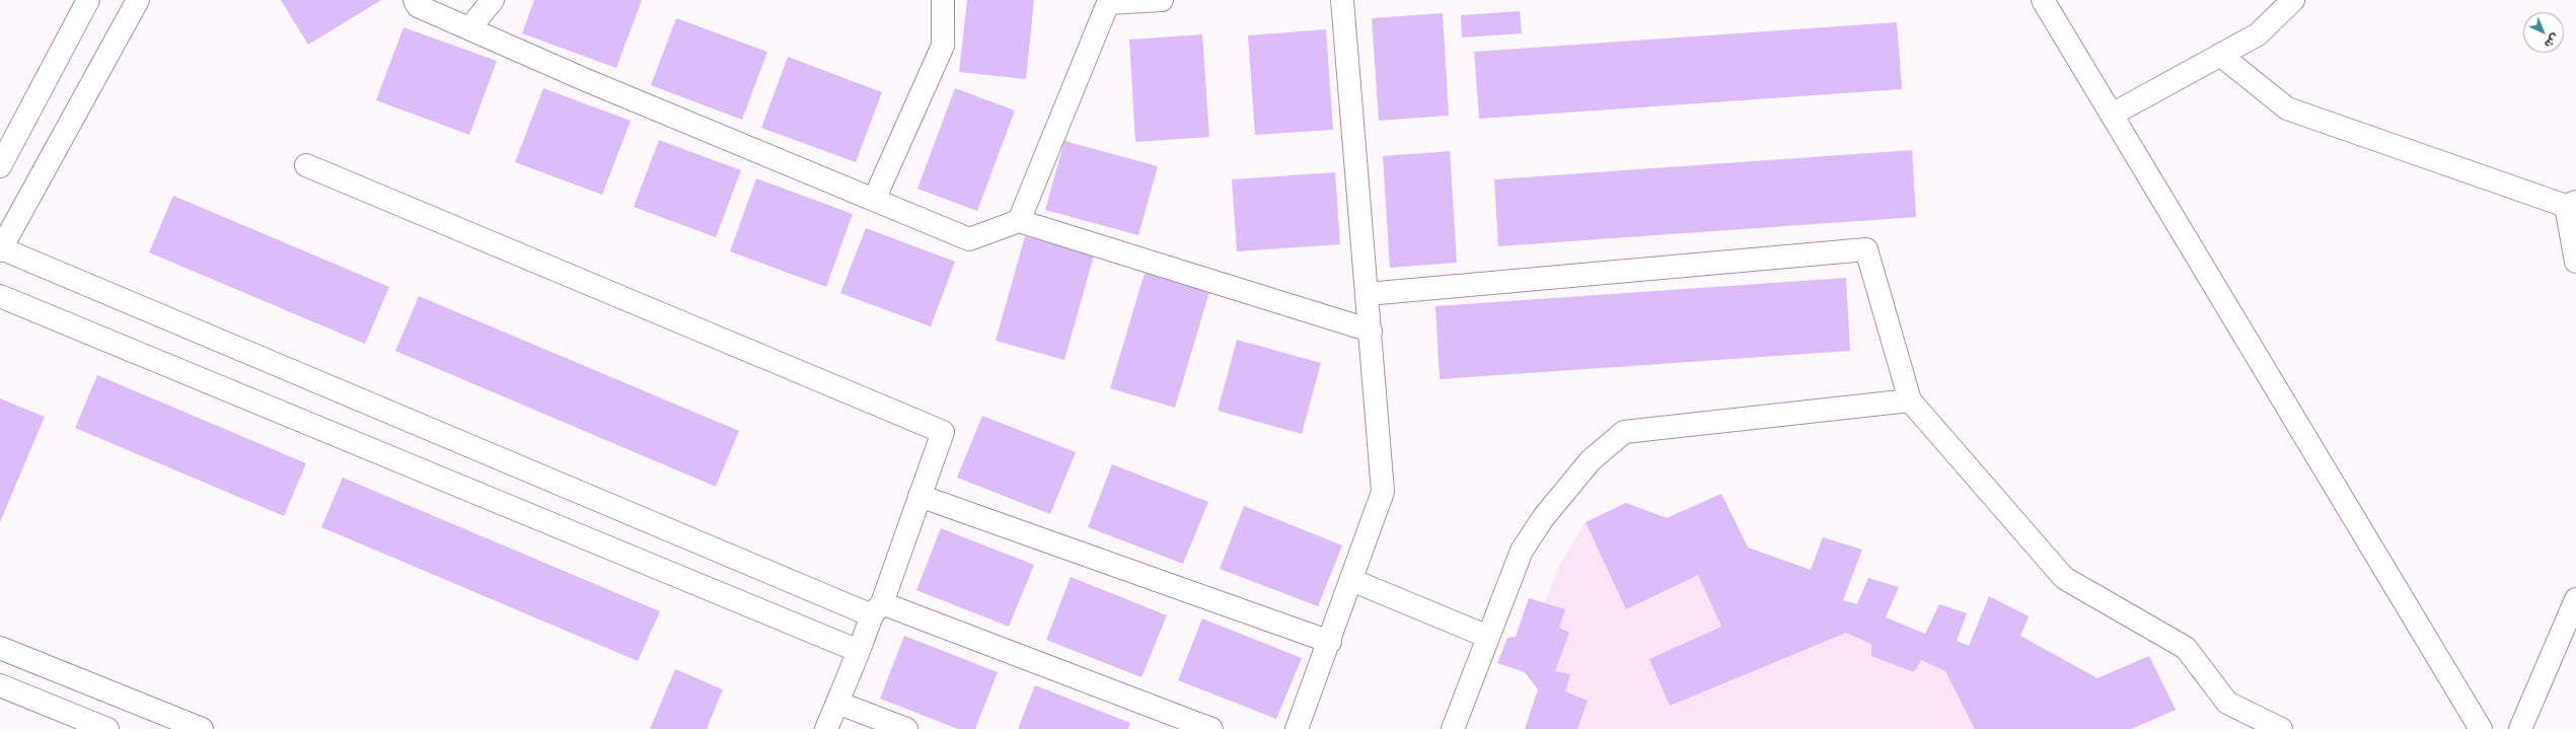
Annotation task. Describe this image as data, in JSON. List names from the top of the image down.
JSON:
{
  "north": "bottom right"
}
